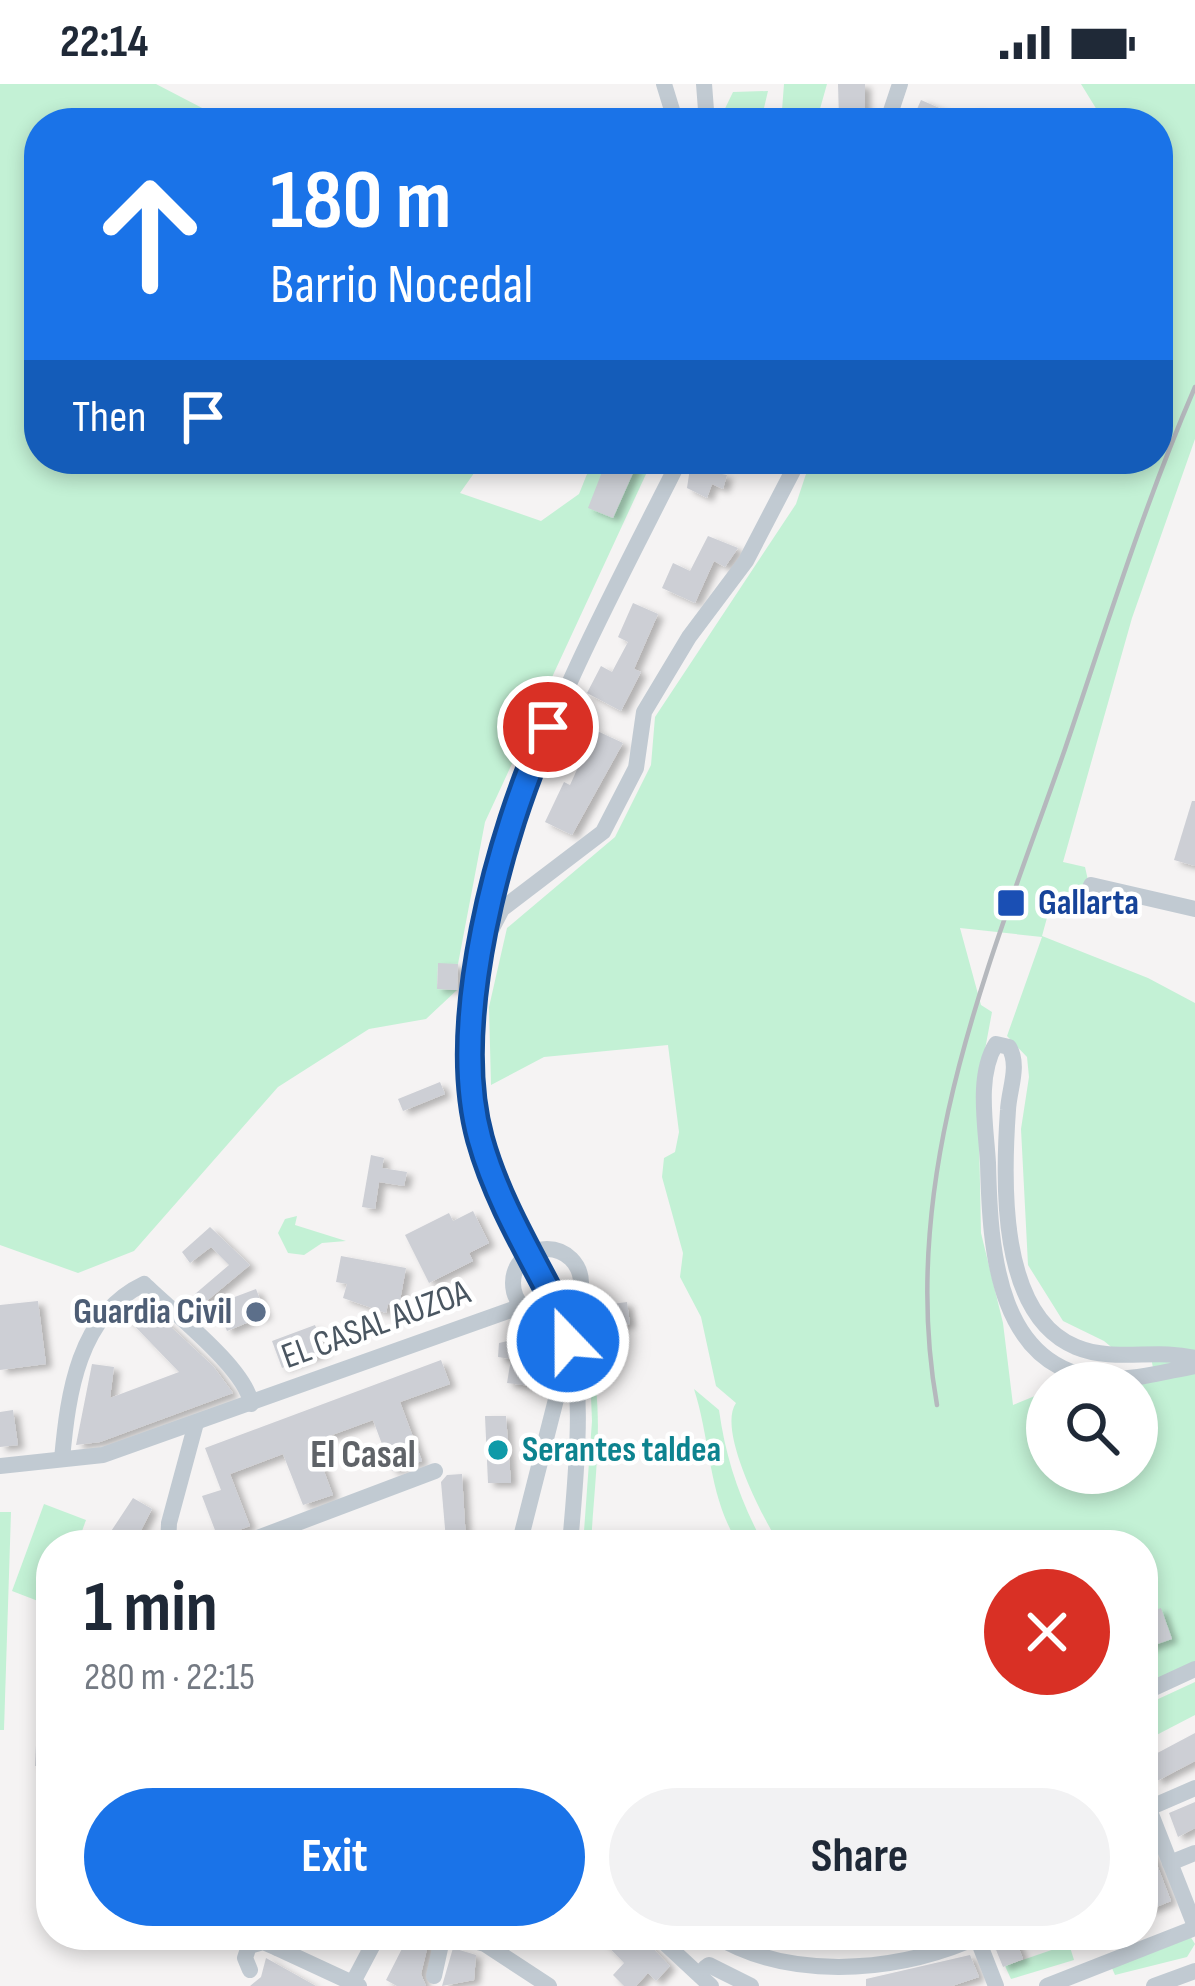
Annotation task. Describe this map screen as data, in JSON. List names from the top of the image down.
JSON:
{
  "streets": {
    "street": ["EL CASAL AUZOA"]
  },
  "districts": ["El Casal"],
  "places": {
    "transit": ["Gallarta"],
    "other": ["Guardia Civil", "Serantes taldea"]
  },
  "page": {
    "status": "22:14",
    "turn": ["180 m", "Barrio Nocedal"],
    "then": "Then",
    "heading": ["1 min", "280 m · 22:15"],
    "buttons": ["Exit", "Share"]
  }
}
